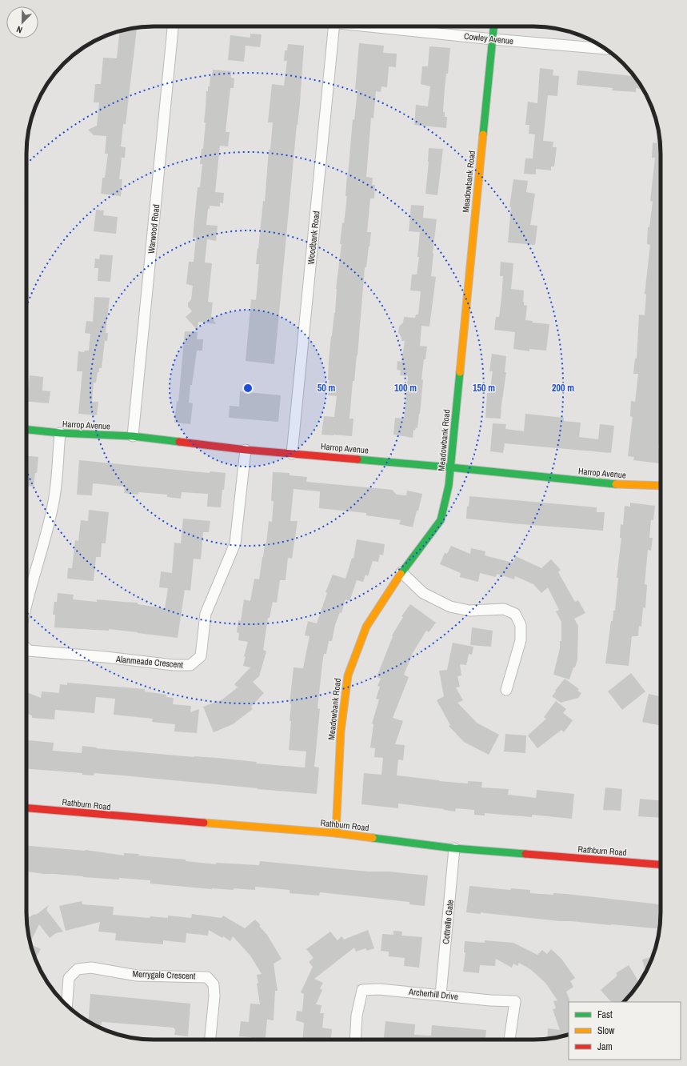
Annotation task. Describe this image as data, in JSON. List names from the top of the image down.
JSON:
{
  "streets": {
    "street": [
      "Cowley Avenue",
      "Meadowbank Road",
      "Warwood Road",
      "Woodbank Road",
      "Harrop Avenue",
      "Alanmeade Crescent",
      "Rathburn Road",
      "Cottrelle Gate",
      "Merrygale Crescent",
      "Archerhill Drive"
    ]
  },
  "crossings": [
    ["Cowley Avenue", "Meadowbank Road"],
    ["Meadowbank Road", "Harrop Avenue"],
    ["Meadowbank Road", "Rathburn Road"],
    ["Warwood Road", "Harrop Avenue"],
    ["Woodbank Road", "Harrop Avenue"],
    ["Harrop Avenue", "Alanmeade Crescent"],
    ["Rathburn Road", "Cottrelle Gate"],
    ["Cottrelle Gate", "Archerhill Drive"]
  ],
  "legend": ["Fast", "Slow", "Jam"],
  "north": "bottom left",
  "rings": [
    "50 m",
    "100 m",
    "150 m",
    "200 m"
  ]
}
